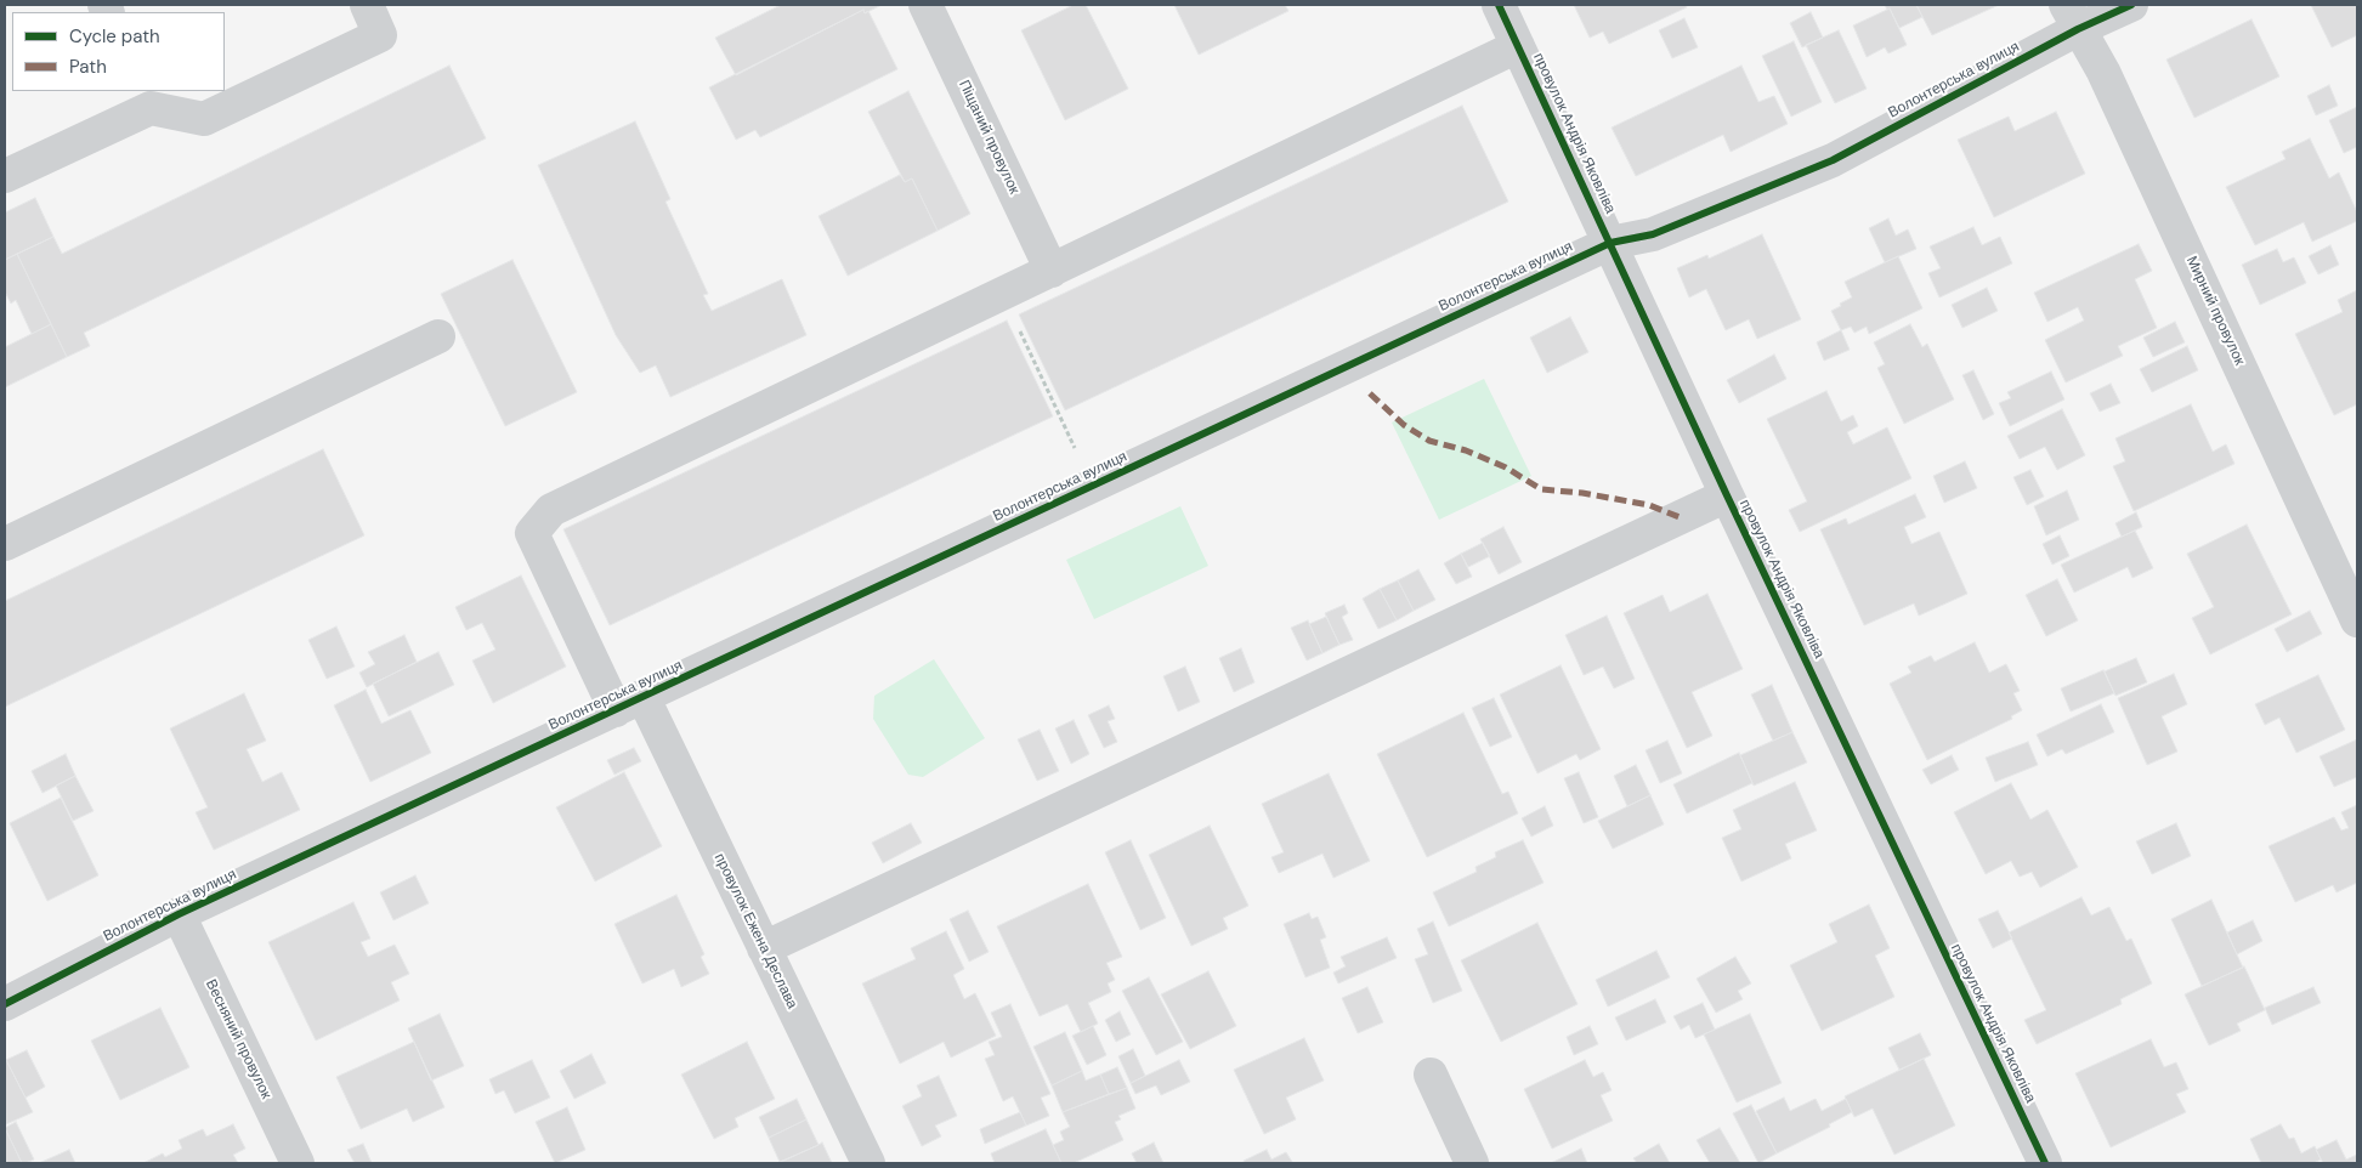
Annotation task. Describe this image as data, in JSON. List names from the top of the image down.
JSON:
{
  "streets": {
    "street": [
      "Волонтерська вулиця",
      "провулок Андрія Яковліва",
      "Піщаний провулок",
      "Мирний провулок",
      "провулок Ежена Деслава",
      "Весняний провулок"
    ]
  },
  "crossings": [
    ["Волонтерська вулиця", "провулок Андрія Яковліва"],
    ["Волонтерська вулиця", "Мирний провулок"],
    ["Волонтерська вулиця", "провулок Ежена Деслава"],
    ["Волонтерська вулиця", "Весняний провулок"]
  ],
  "legend": ["Cycle path", "Path"]
}
